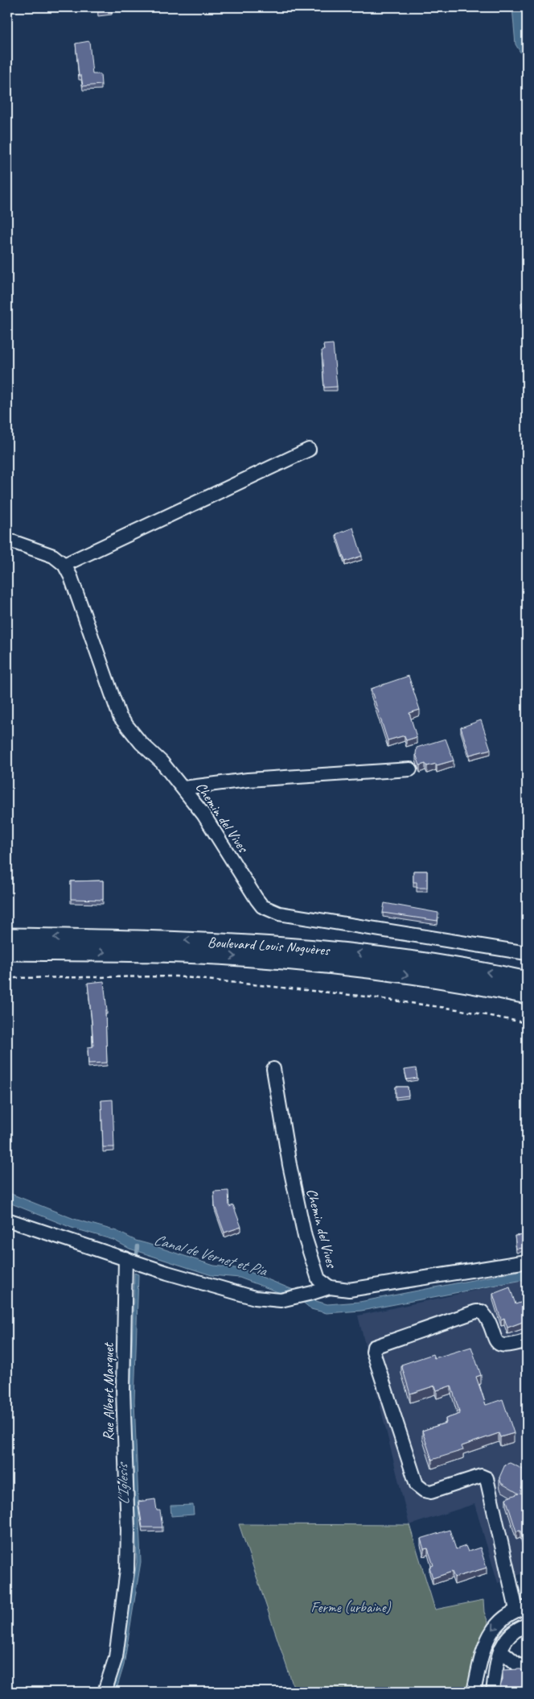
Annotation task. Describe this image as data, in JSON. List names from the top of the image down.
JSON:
{
  "streets": {
    "main road": ["Boulevard Louis Noguères"],
    "street": ["Chemin del Vives", "Rue Albert Marquet"]
  },
  "water": ["Canal de Vernet et Pia", "L'Iglesis"],
  "parks": ["Ferme (urbaine)"]
}
